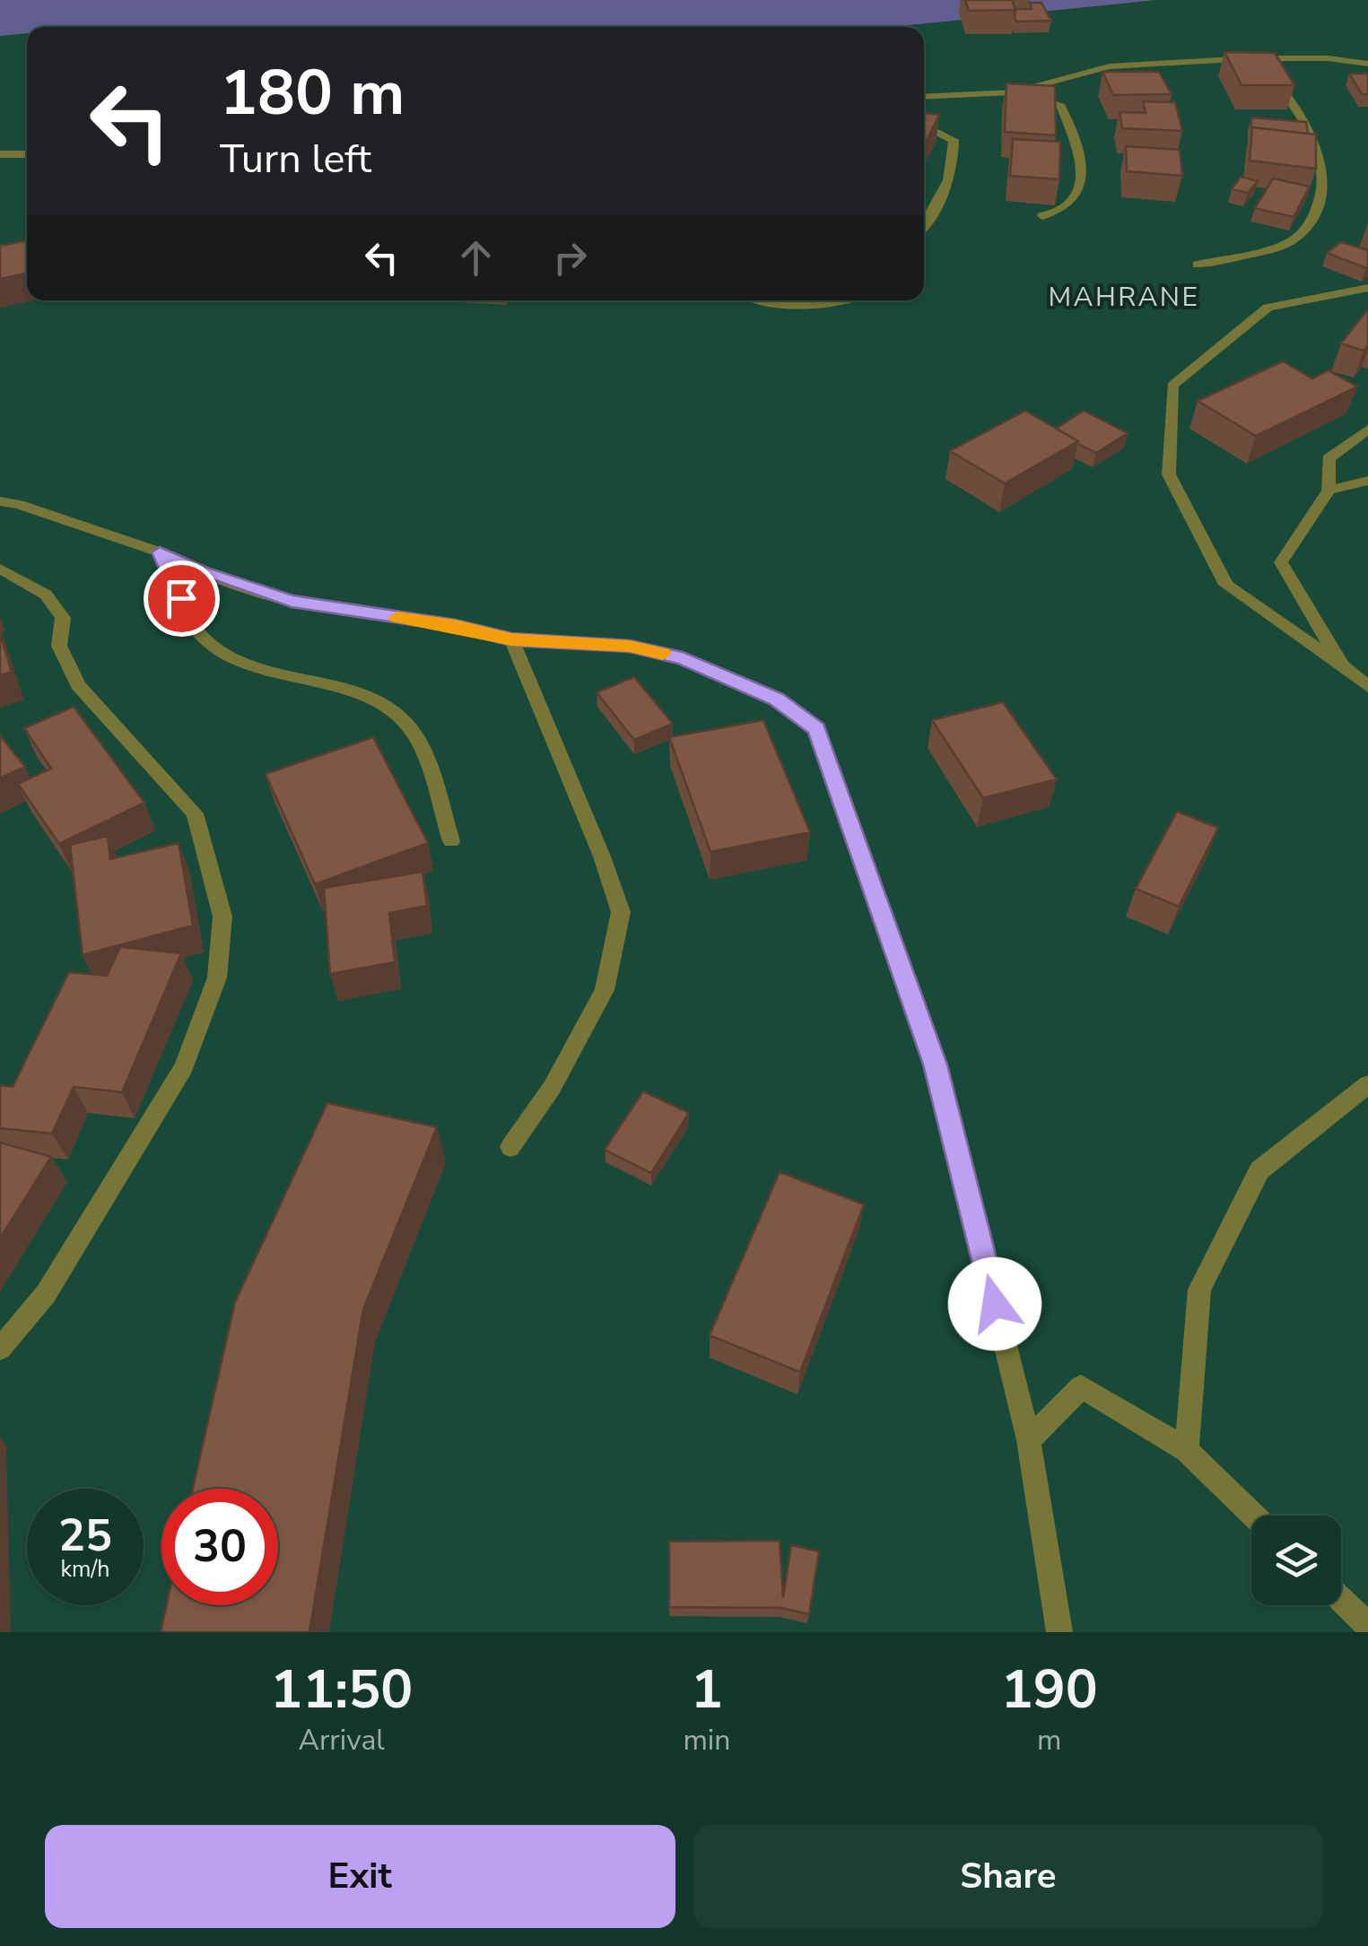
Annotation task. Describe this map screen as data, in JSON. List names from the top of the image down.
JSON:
{
  "districts": ["MAHRANE"],
  "page": {
    "turn": ["180 m", "Turn left"],
    "speed": "25 km/h",
    "limit": "30",
    "eta": [
      "11:50",
      "Arrival",
      "1",
      "min",
      "190",
      "m"
    ],
    "buttons": ["Exit", "Share"]
  }
}
